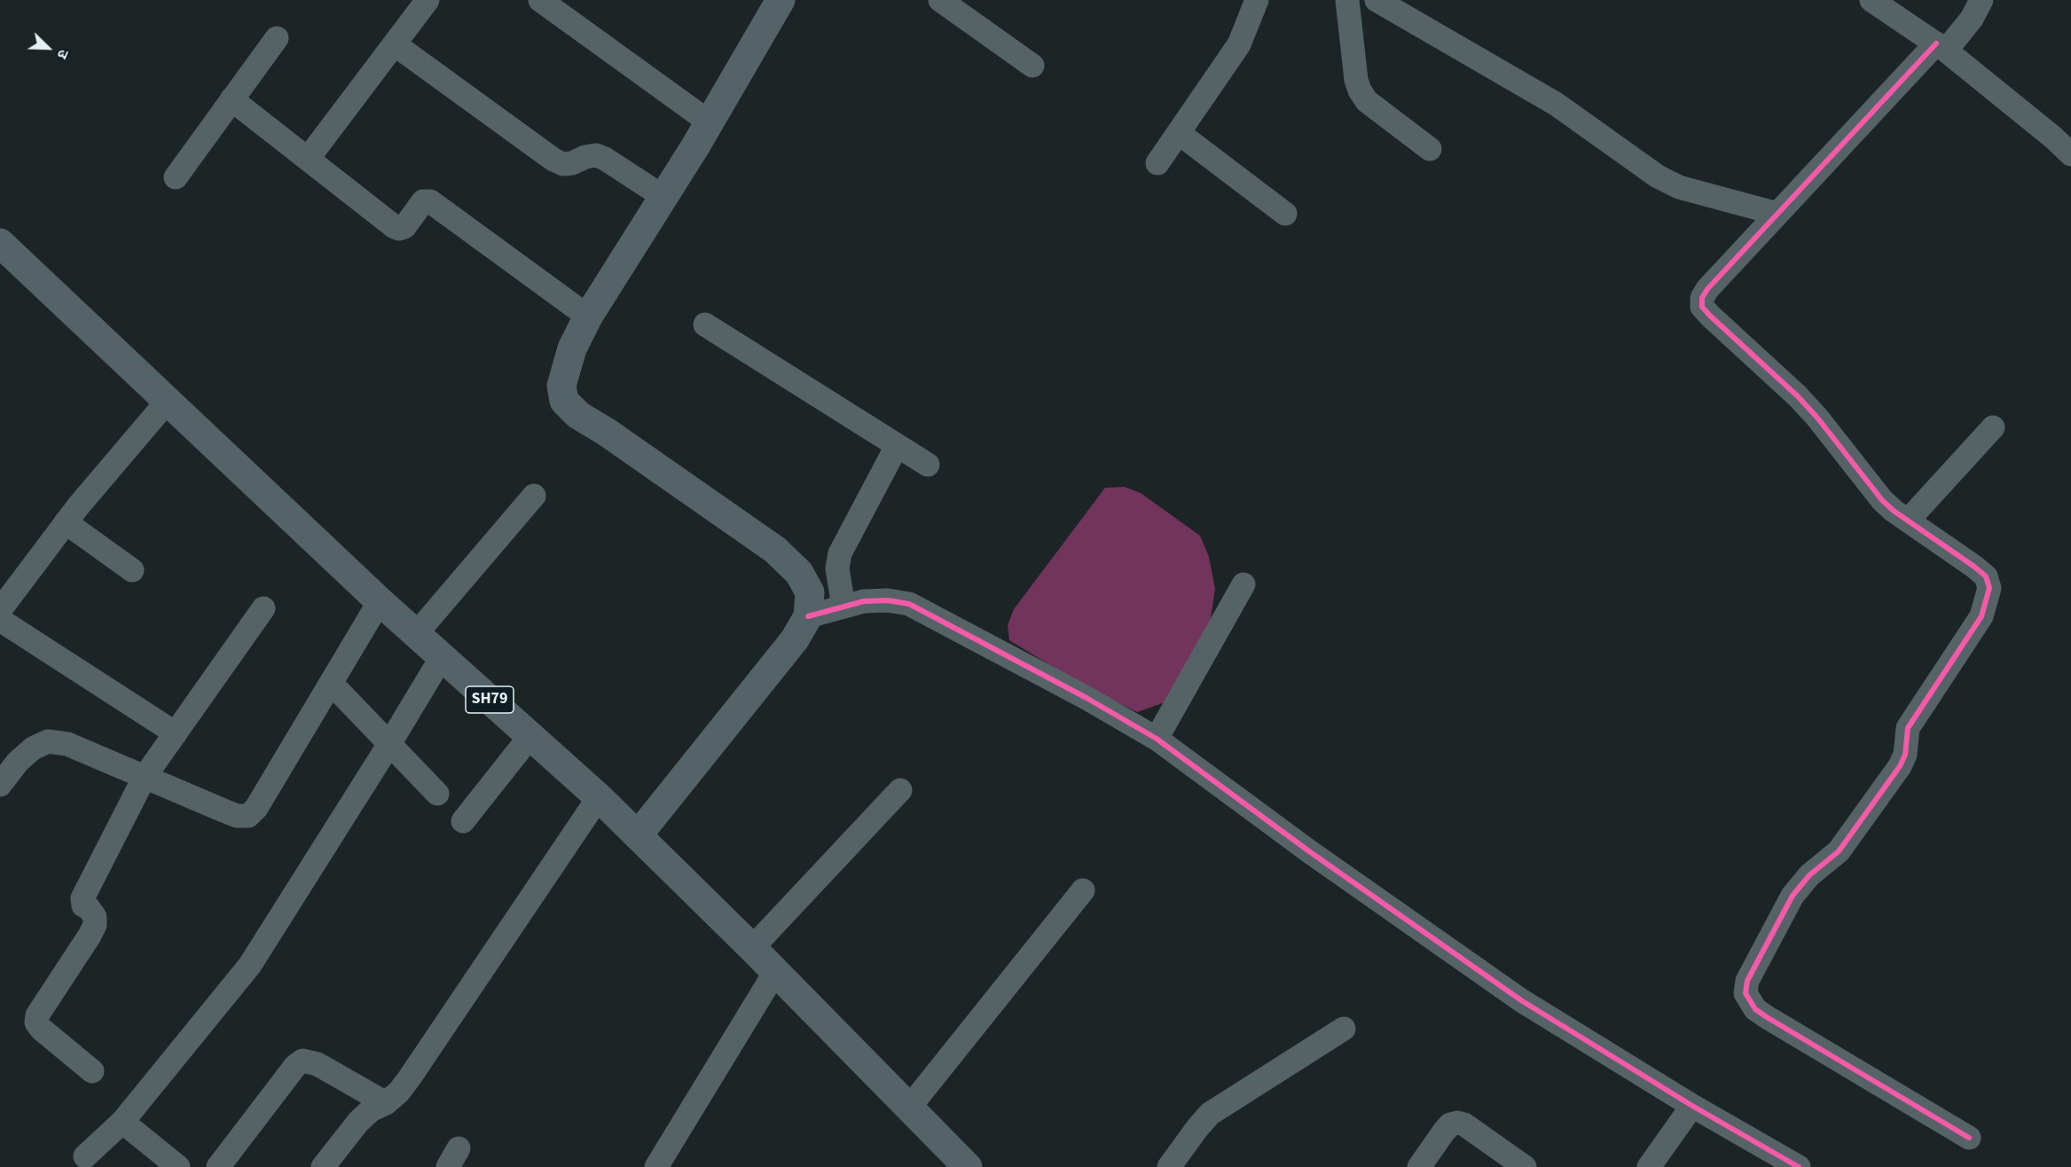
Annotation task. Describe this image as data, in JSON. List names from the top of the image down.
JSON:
{
  "streets": {
    "main road": ["SH79"]
  },
  "north": "bottom right"
}
